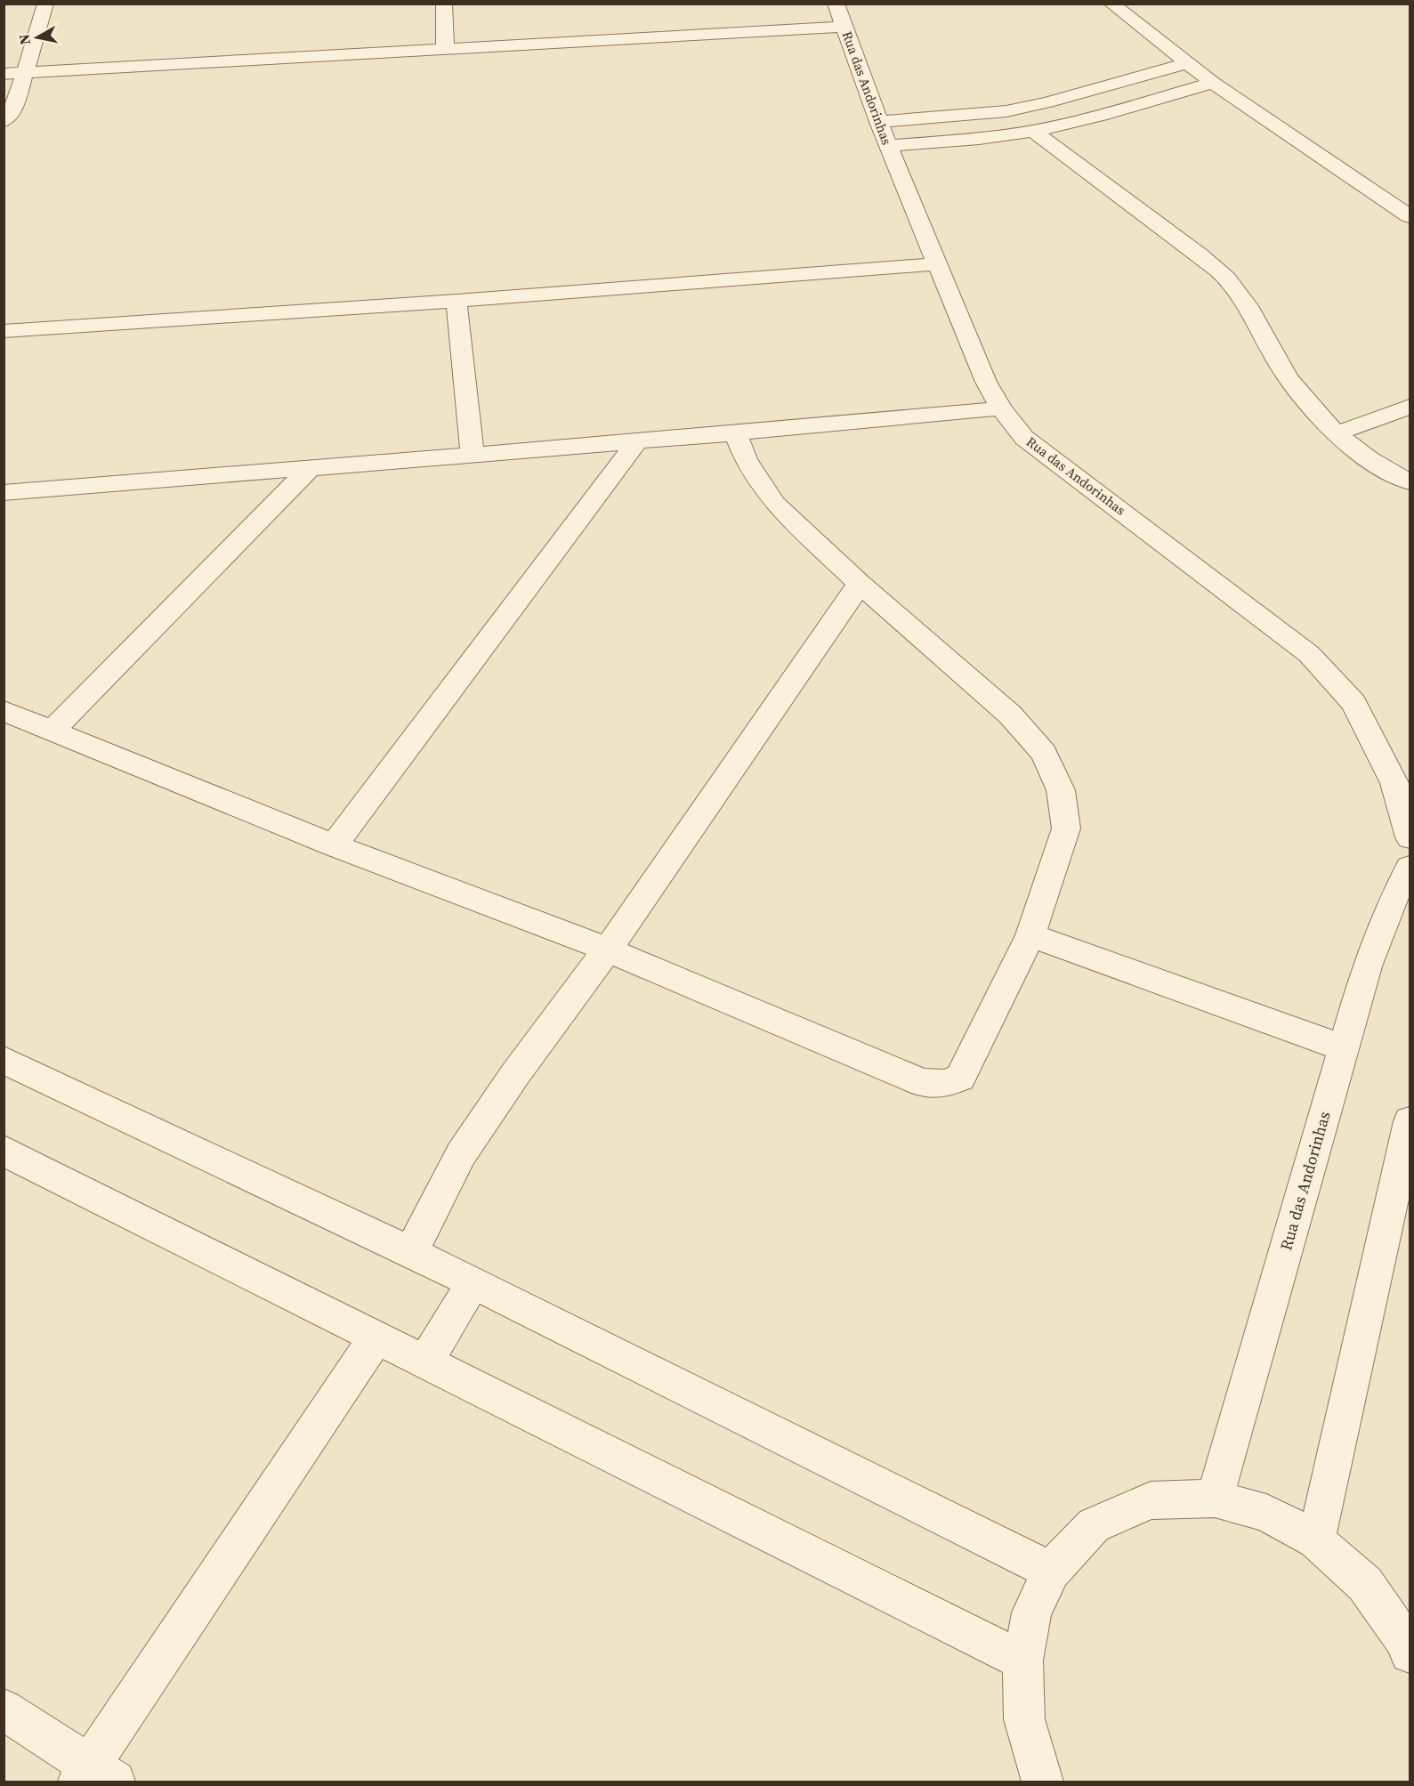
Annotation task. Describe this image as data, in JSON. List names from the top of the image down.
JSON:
{
  "streets": {
    "street": ["Rua das Andorinhas"]
  },
  "north": "left"
}
